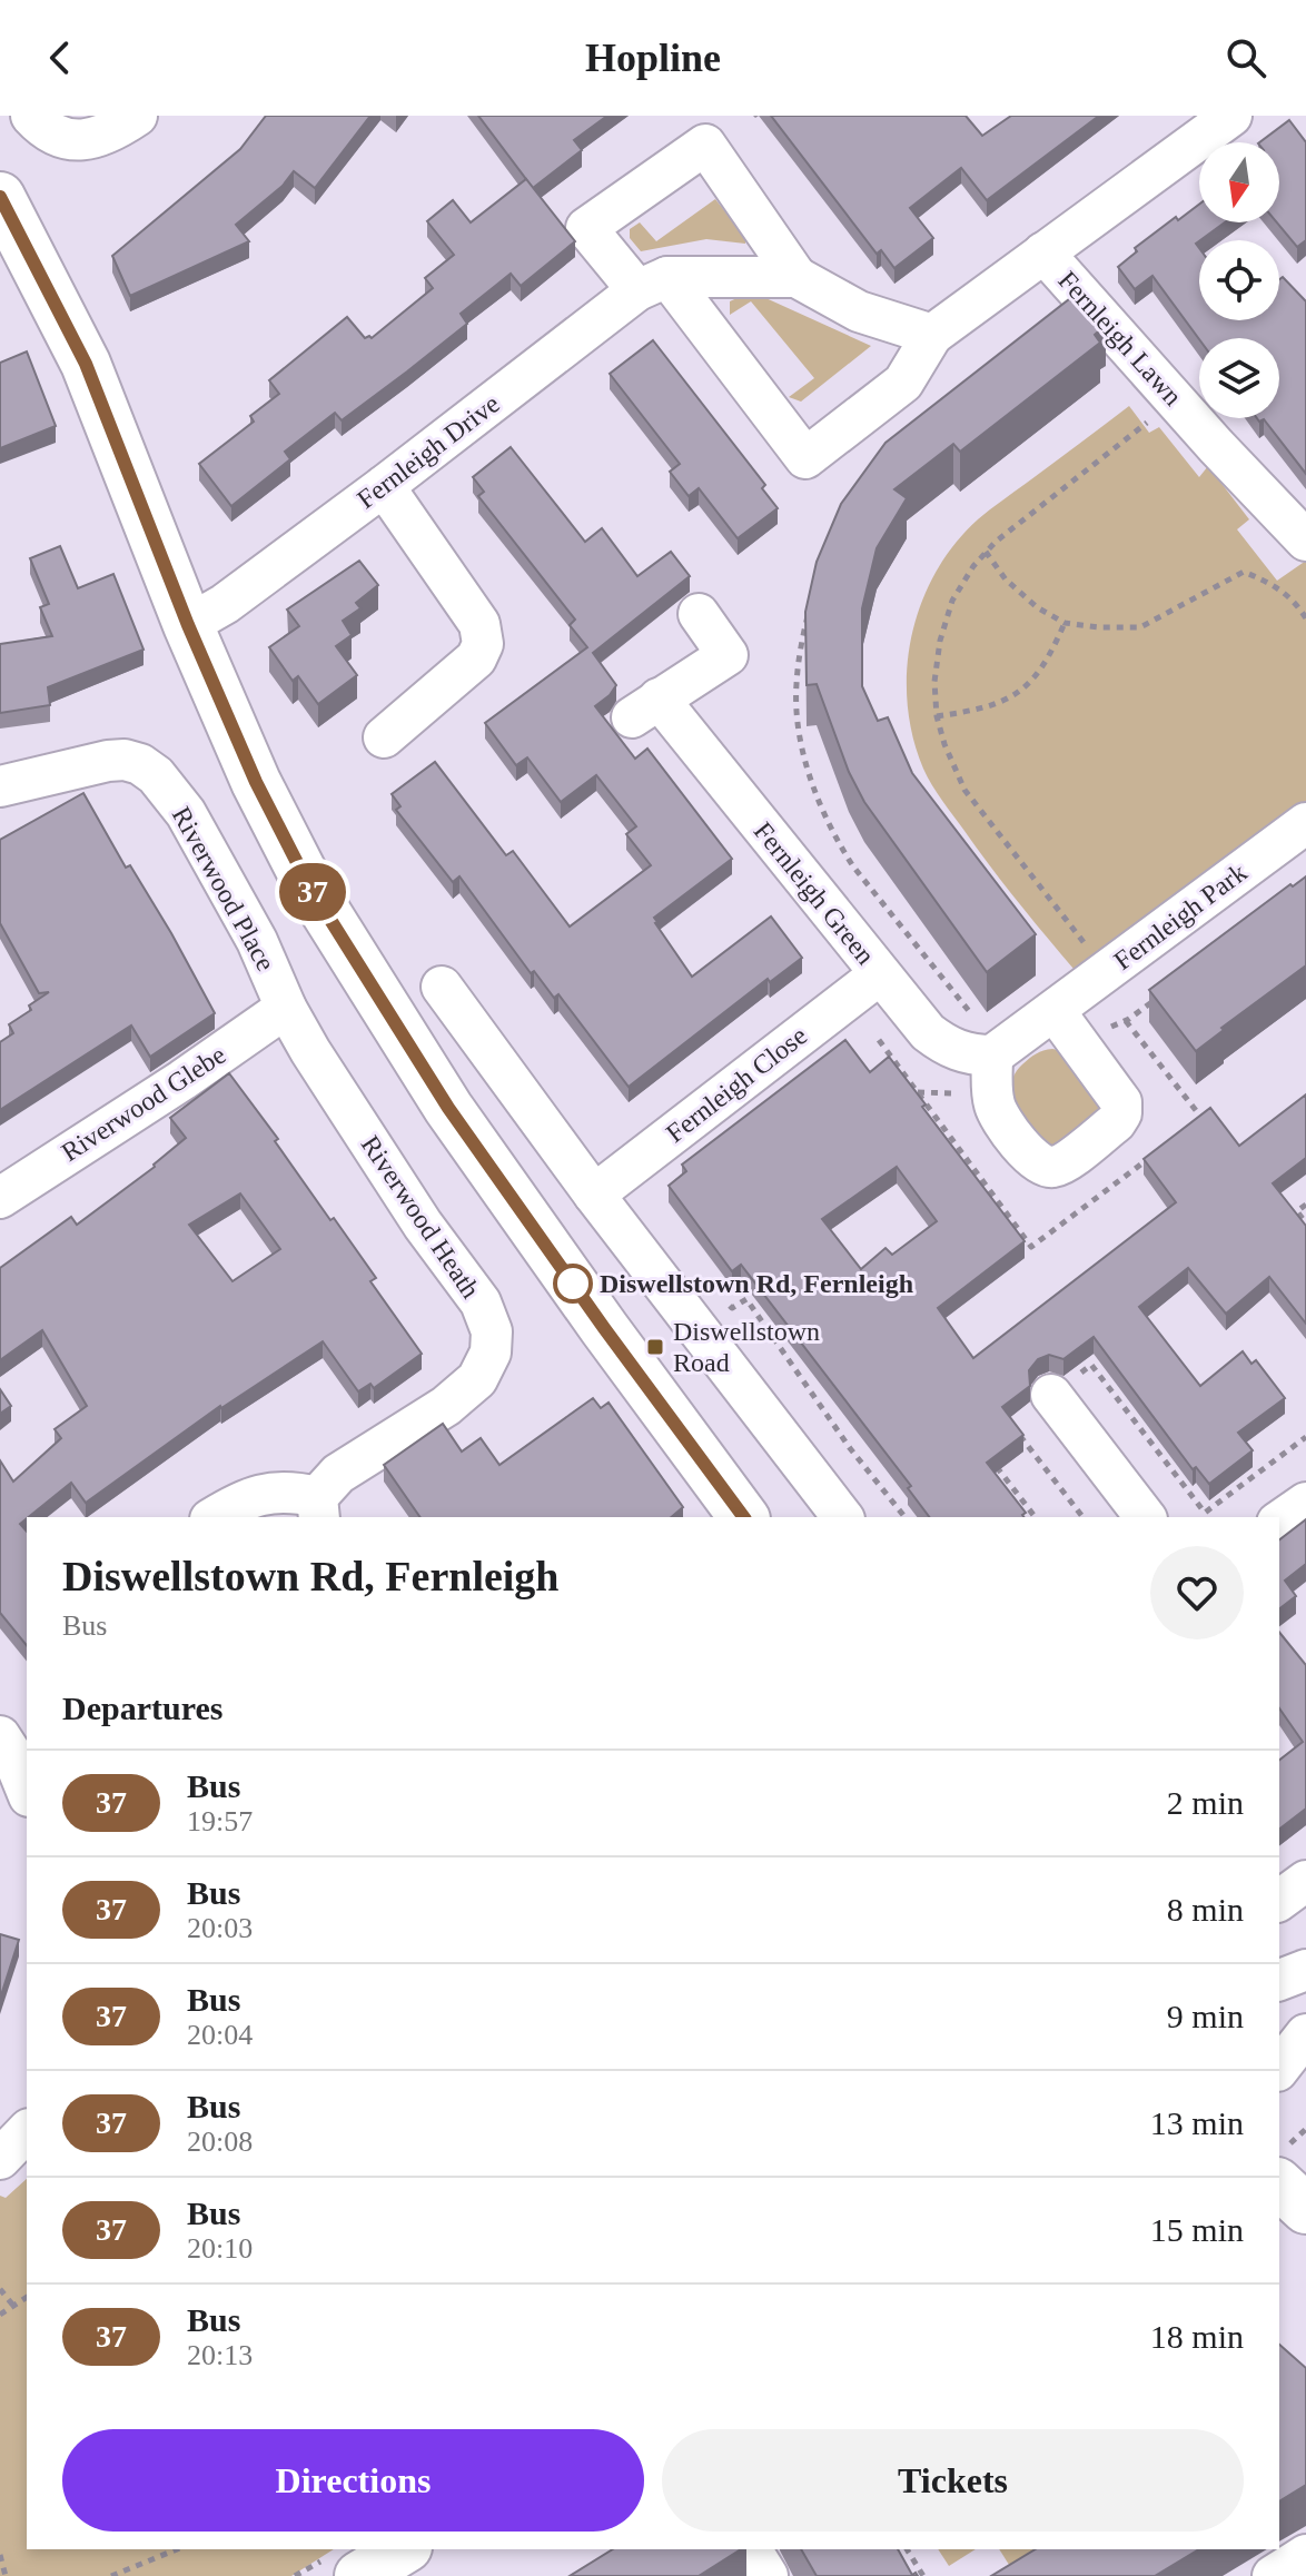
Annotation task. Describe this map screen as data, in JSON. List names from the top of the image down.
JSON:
{
  "streets": {
    "street": [
      "Fernleigh Lawn",
      "Fernleigh Drive",
      "Riverwood Place",
      "Fernleigh Green",
      "Fernleigh Park",
      "Fernleigh Close",
      "Riverwood Glebe",
      "Riverwood Heath"
    ]
  },
  "crossings": [
    ["Riverwood Place", "Riverwood Glebe"],
    ["Riverwood Place", "Riverwood Heath"],
    ["Fernleigh Green", "Fernleigh Park"],
    ["Fernleigh Green", "Fernleigh Close"],
    ["Riverwood Glebe", "Riverwood Heath"]
  ],
  "places": {
    "other": ["Diswellstown Rd, Fernleigh"],
    "transit": ["Diswellstown Road"]
  },
  "lines": ["bus line 37"],
  "north": "bottom",
  "page": {
    "header": "Hopline",
    "on_map": "37",
    "heading": [
      ["Diswellstown Rd, Fernleigh", "Bus"],
      "Departures"
    ],
    "list": [
      {
        "mark": "37",
        "name": "Bus",
        "note": "19:57",
        "value": "2 min"
      },
      {
        "mark": "37",
        "name": "Bus",
        "note": "20:03",
        "value": "8 min"
      },
      {
        "mark": "37",
        "name": "Bus",
        "note": "20:04",
        "value": "9 min"
      },
      {
        "mark": "37",
        "name": "Bus",
        "note": "20:08",
        "value": "13 min"
      },
      {
        "mark": "37",
        "name": "Bus",
        "note": "20:10",
        "value": "15 min"
      },
      {
        "mark": "37",
        "name": "Bus",
        "note": "20:13",
        "value": "18 min"
      }
    ],
    "buttons": ["Directions", "Tickets"]
  }
}
